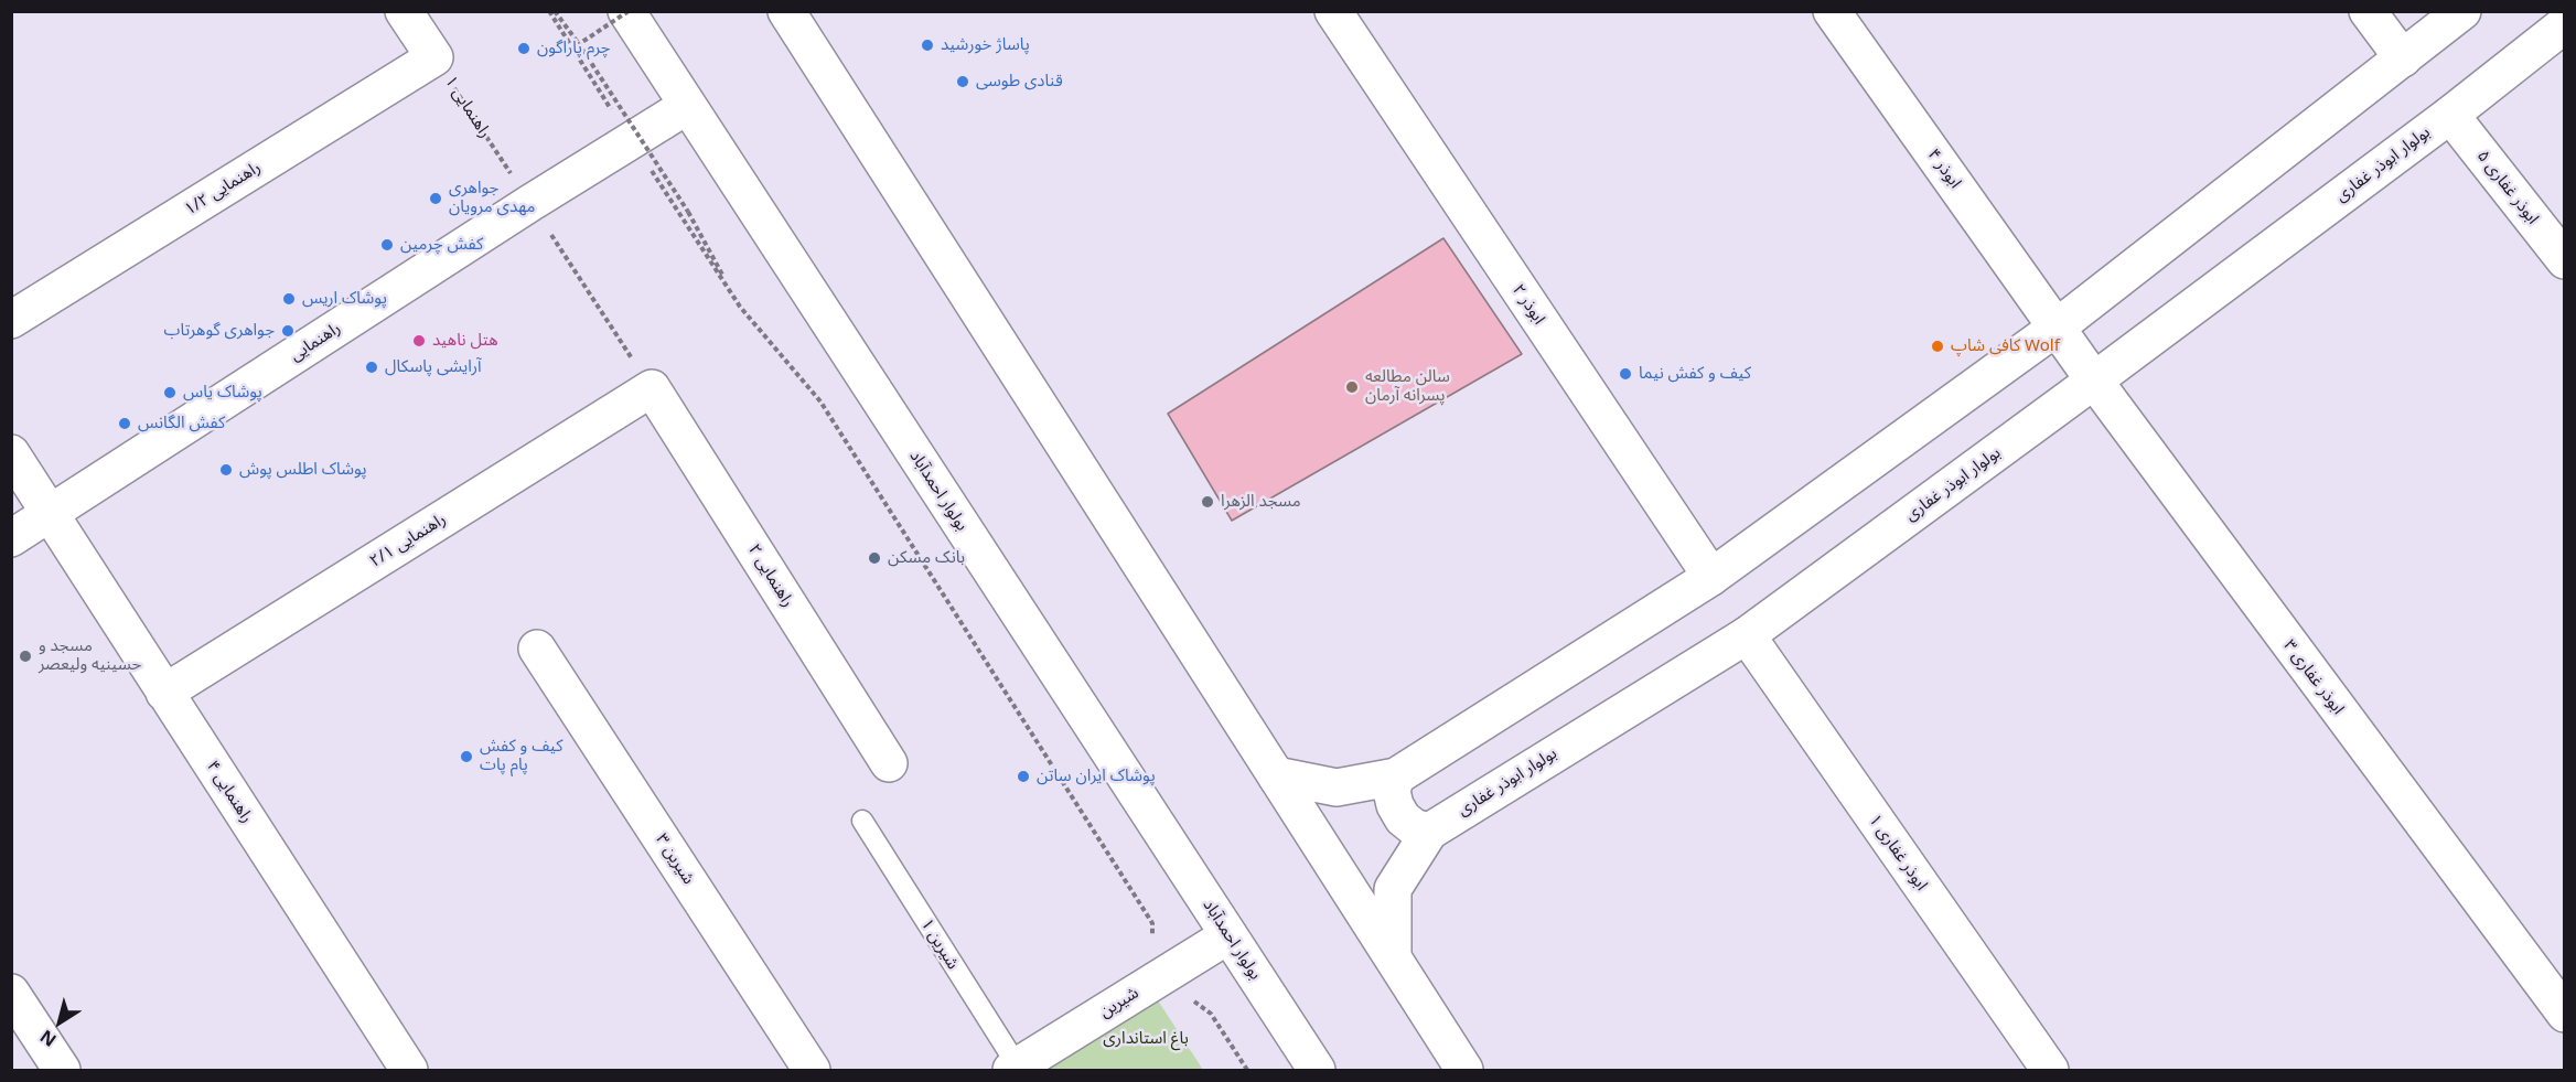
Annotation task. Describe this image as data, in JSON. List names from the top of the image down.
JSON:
{
  "streets": {
    "street": [
      "راهنمایی ۱",
      "بولوار ابوذر غفاری",
      "ابوذر ۴",
      "ابوذر غفاری ۵",
      "راهنمایی ۱/۲",
      "ابوذر ۲",
      "راهنمایی",
      "بولوار احمدآباد",
      "راهنمایی ۲/۱",
      "راهنمایی ۲",
      "ابوذر غفاری ۳",
      "راهنمایی ۴",
      "ابوذر غفاری ۱",
      "شیرین ۳",
      "شیرین"
    ],
    "lane": ["شیرین ۱"]
  },
  "crossings": [
    ["راهنمایی ۱", "راهنمایی ۱/۲"],
    ["راهنمایی ۱", "راهنمایی"],
    ["راهنمایی ۱", "راهنمایی ۲/۱"],
    ["راهنمایی ۱", "راهنمایی ۲"],
    ["بولوار ابوذر غفاری", "ابوذر ۴"],
    ["بولوار ابوذر غفاری", "ابوذر غفاری ۵"],
    ["بولوار ابوذر غفاری", "ابوذر غفاری ۳"],
    ["بولوار ابوذر غفاری", "ابوذر غفاری ۱"],
    ["ابوذر ۴", "ابوذر غفاری ۳"],
    ["راهنمایی", "بولوار احمدآباد"],
    ["راهنمایی", "راهنمایی ۴"],
    ["بولوار احمدآباد", "شیرین"],
    ["راهنمایی ۲/۱", "راهنمایی ۲"],
    ["راهنمایی ۲/۱", "راهنمایی ۴"],
    ["شیرین ۱", "شیرین"]
  ],
  "parks": ["باغ استانداری"],
  "places": [
    "پاساژ خورشید",
    "چرم پاراگون",
    "قنادی طوسی",
    "جواهری مهدی مرویان",
    "کفش چرمین",
    "پوشاک اریس",
    "جواهری گوهرتاب",
    "هتل ناهید",
    "کافی شاپ Wolf",
    "آرایشی پاسکال",
    "کیف و کفش نیما",
    "سالن مطالعه پسرانه آرمان",
    "پوشاک یاس",
    "کفش الگانس",
    "پوشاک اطلس پوش",
    "مسجد الزهرا",
    "بانک مسکن",
    "مسجد و حسینیه ولیعصر",
    "کیف و کفش پام پات",
    "پوشاک ایران ساتن"
  ],
  "north": "bottom left"
}
